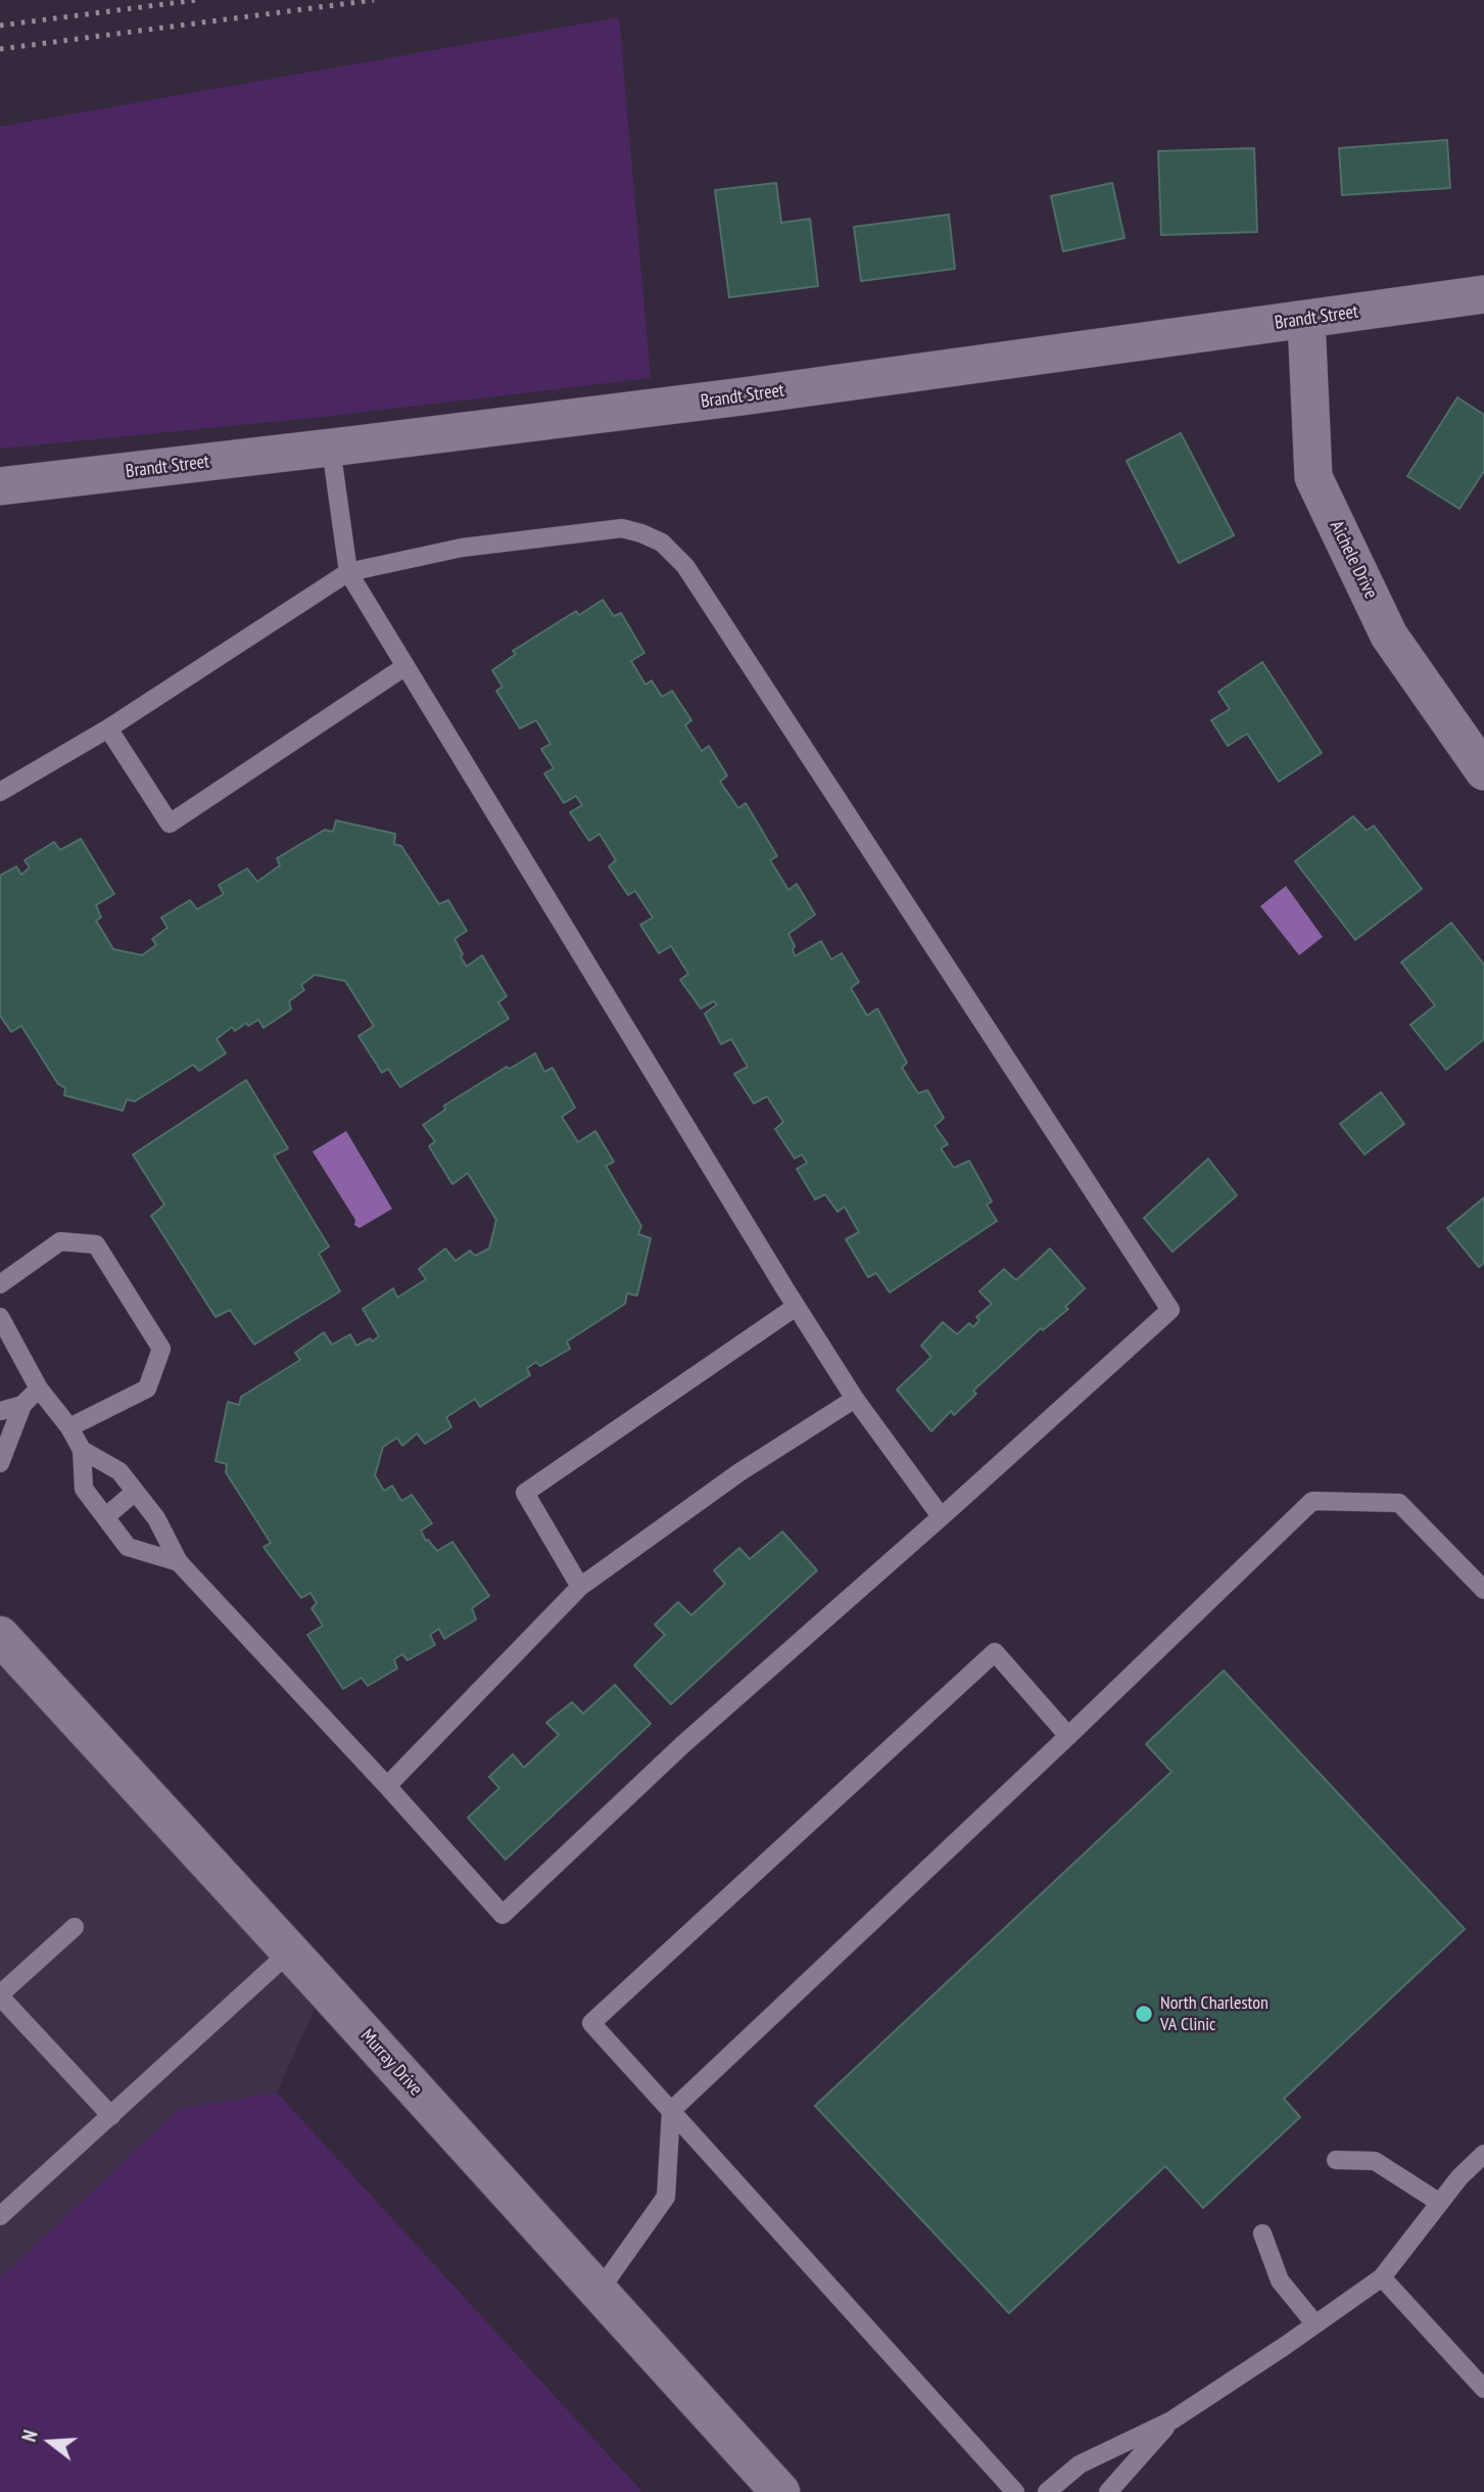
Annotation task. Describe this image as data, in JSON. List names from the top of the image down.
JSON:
{
  "streets": {
    "street": ["Brandt Street", "Aichele Drive", "Murray Drive"]
  },
  "crossings": [
    ["Brandt Street", "Aichele Drive"]
  ],
  "places": ["North Charleston VA Clinic"],
  "north": "left"
}
